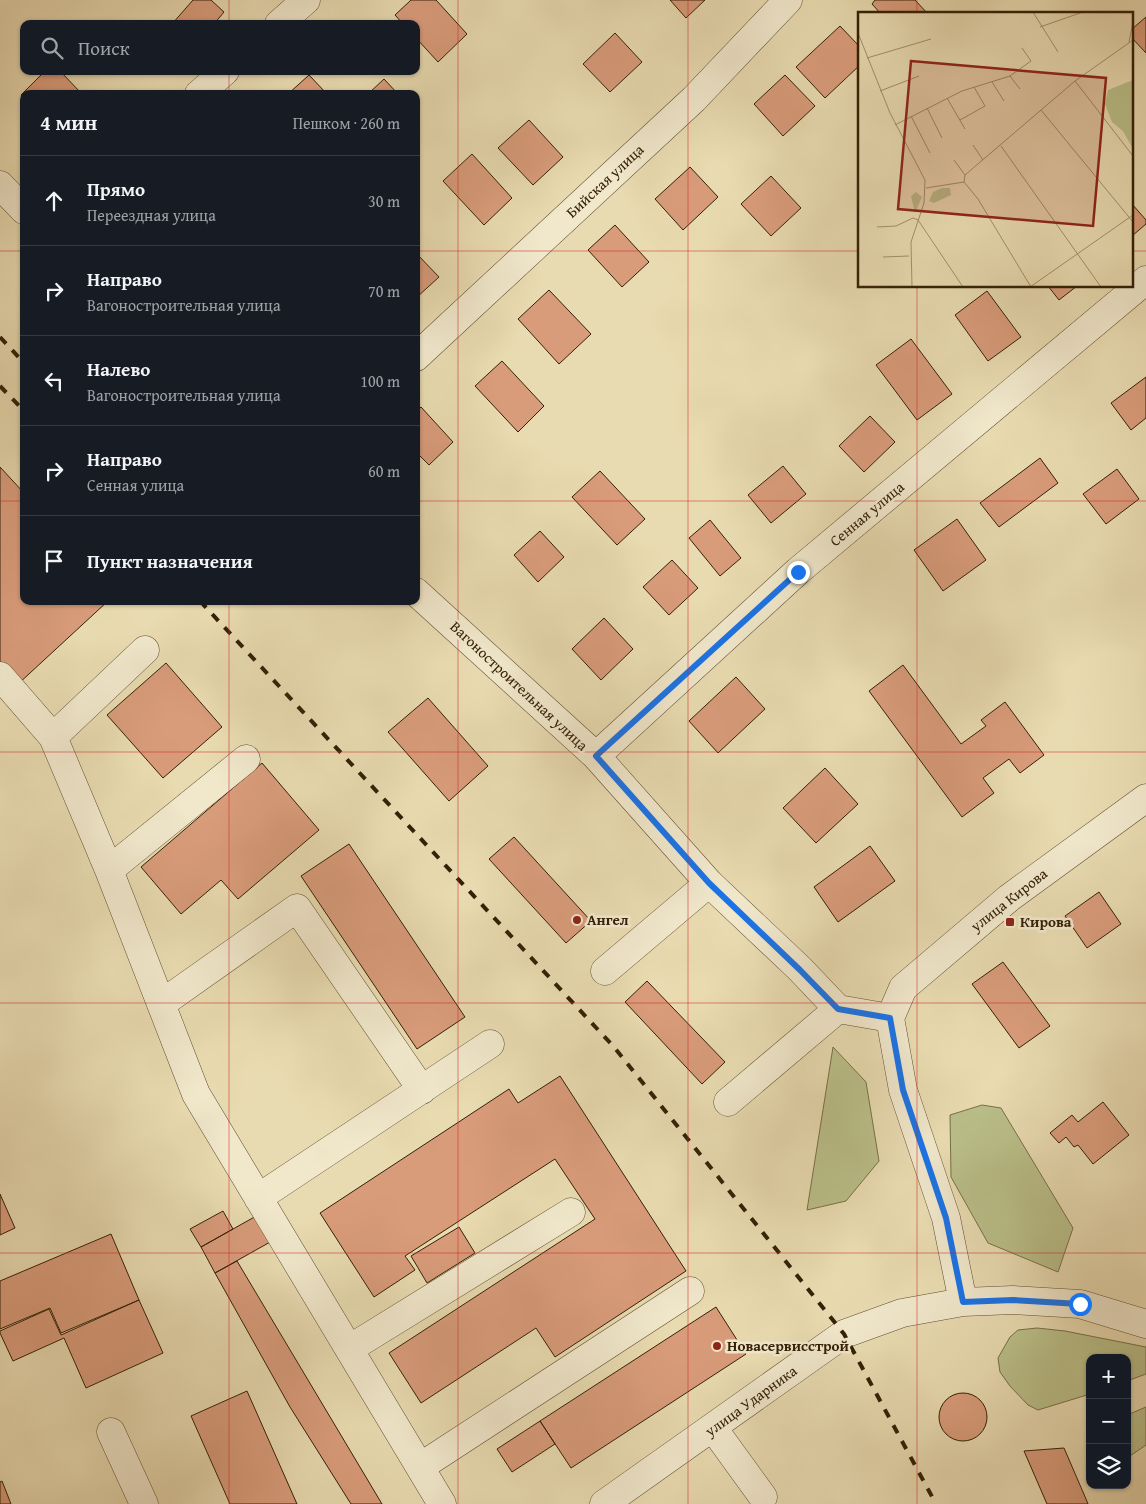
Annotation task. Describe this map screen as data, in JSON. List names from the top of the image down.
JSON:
{
  "streets": {
    "street": [
      "Бийская улица",
      "Сенная улица",
      "Вагоностроительная улица",
      "улица Кирова",
      "улица Ударника"
    ]
  },
  "crossings": [
    ["Сенная улица", "Вагоностроительная улица"]
  ],
  "places": {
    "other": ["Ангел", "Новасервисстрой"],
    "transit": ["Кирова"]
  },
  "page": {
    "search": "Поиск",
    "heading": ["4 мин", "Пешком · 260 m"],
    "list": [
      ["Прямо", "Переездная улица", "30 m"],
      ["Направо", "Вагоностроительная улица", "70 m"],
      ["Налево", "Вагоностроительная улица", "100 m"],
      ["Направо", "Сенная улица", "60 m"],
      "Пункт назначения"
    ],
    "map_buttons": ["+", "−"]
  }
}
